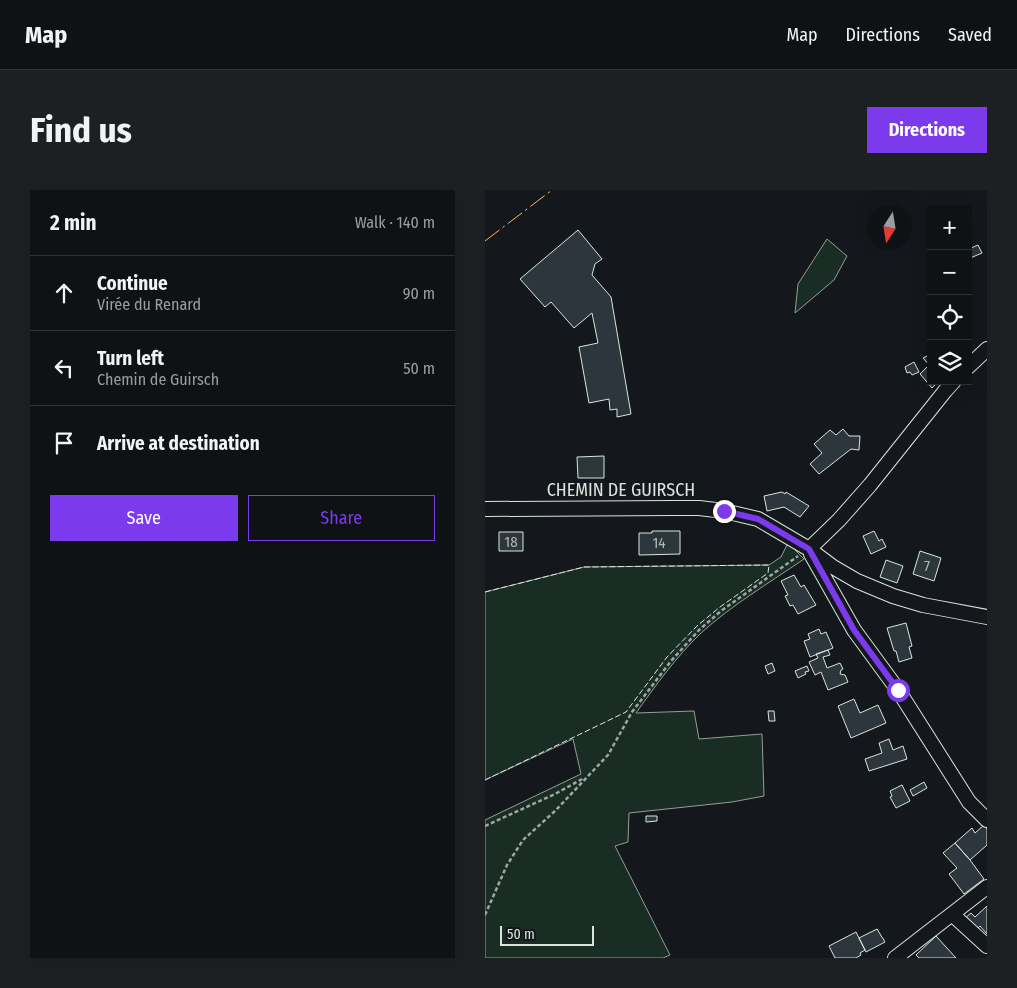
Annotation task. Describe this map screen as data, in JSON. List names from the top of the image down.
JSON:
{
  "streets": {
    "street": ["CHEMIN DE GUIRSCH"]
  },
  "house_numbers": ["18", "14", "7"],
  "scale_bar": "50 m",
  "north": "bottom",
  "page": {
    "header": "Map",
    "nav": ["Map", "Directions", "Saved"],
    "buttons": [
      "Directions",
      ["Save", "Share"]
    ],
    "title": "Find us",
    "heading": ["2 min", "Walk · 140 m"],
    "map_buttons": ["+", "−"],
    "list": [
      ["Continue", "Virée du Renard", "90 m"],
      ["Turn left", "Chemin de Guirsch", "50 m"],
      "Arrive at destination"
    ],
    "scale": "50 m"
  }
}
